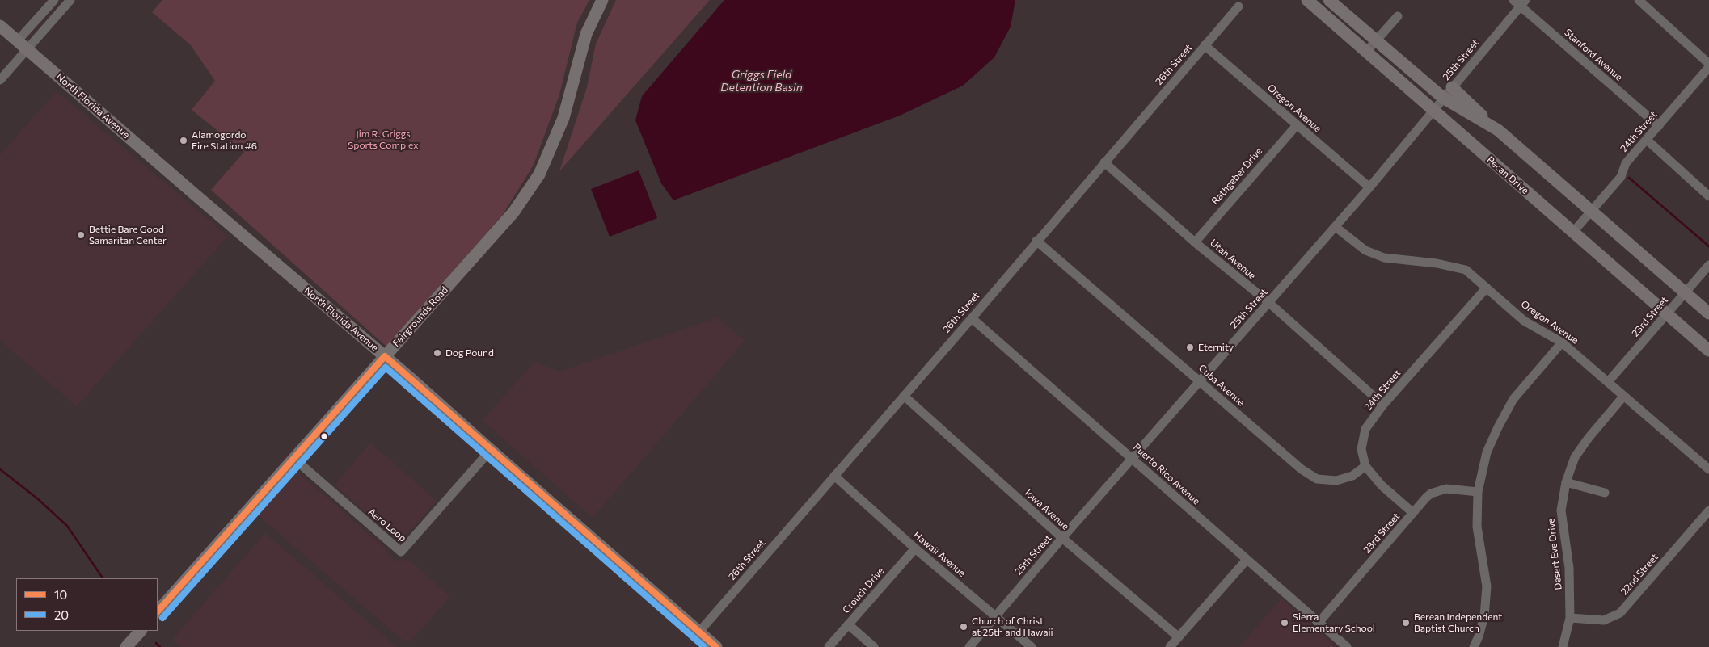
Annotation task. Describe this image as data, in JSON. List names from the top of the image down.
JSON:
{
  "streets": {
    "main road": ["North Florida Avenue", "Pecan Drive", "Fairgrounds Road"],
    "street": [
      "Stanford Avenue",
      "25th Street",
      "26th Street",
      "Oregon Avenue",
      "24th Street",
      "Rathgeber Drive",
      "Utah Avenue",
      "23rd Street",
      "Cuba Avenue",
      "Puerto Rico Avenue",
      "Iowa Avenue",
      "Aero Loop",
      "Hawaii Avenue",
      "Desert Eve Drive",
      "22nd Street",
      "Crouch Drive"
    ]
  },
  "crossings": [
    ["Stanford Avenue", "25th Street"],
    ["Stanford Avenue", "24th Street"],
    ["25th Street", "Oregon Avenue"],
    ["25th Street", "Pecan Drive"],
    ["25th Street", "Utah Avenue"],
    ["25th Street", "Cuba Avenue"],
    ["25th Street", "Puerto Rico Avenue"],
    ["25th Street", "Iowa Avenue"],
    ["25th Street", "Hawaii Avenue"],
    ["26th Street", "North Florida Avenue"],
    ["26th Street", "Oregon Avenue"],
    ["26th Street", "Utah Avenue"],
    ["26th Street", "Cuba Avenue"],
    ["26th Street", "Puerto Rico Avenue"],
    ["26th Street", "Iowa Avenue"],
    ["26th Street", "Hawaii Avenue"],
    ["North Florida Avenue", "Fairgrounds Road"],
    ["North Florida Avenue", "Aero Loop"],
    ["Oregon Avenue", "24th Street"],
    ["Oregon Avenue", "Rathgeber Drive"],
    ["Oregon Avenue", "23rd Street"],
    ["Oregon Avenue", "Desert Eve Drive"],
    ["24th Street", "Pecan Drive"],
    ["24th Street", "Utah Avenue"],
    ["24th Street", "23rd Street"],
    ["24th Street", "Cuba Avenue"],
    ["Pecan Drive", "23rd Street"],
    ["Rathgeber Drive", "Utah Avenue"],
    ["Fairgrounds Road", "Aero Loop"],
    ["23rd Street", "Puerto Rico Avenue"],
    ["Hawaii Avenue", "Crouch Drive"],
    ["Desert Eve Drive", "22nd Street"]
  ],
  "water": ["Griggs Field Detention Basin"],
  "parks": ["Jim R. Griggs Sports Complex"],
  "places": [
    "Alamogordo Fire Station #6",
    "Bettie Bare Good Samaritan Center",
    "Eternity",
    "Dog Pound",
    "Sierra Elementary School",
    "Berean Independent Baptist Church",
    "Church of Christ at 25th and Hawaii"
  ],
  "lines": ["transit line 10", "transit line 20"],
  "legend": ["10", "20"]
}
